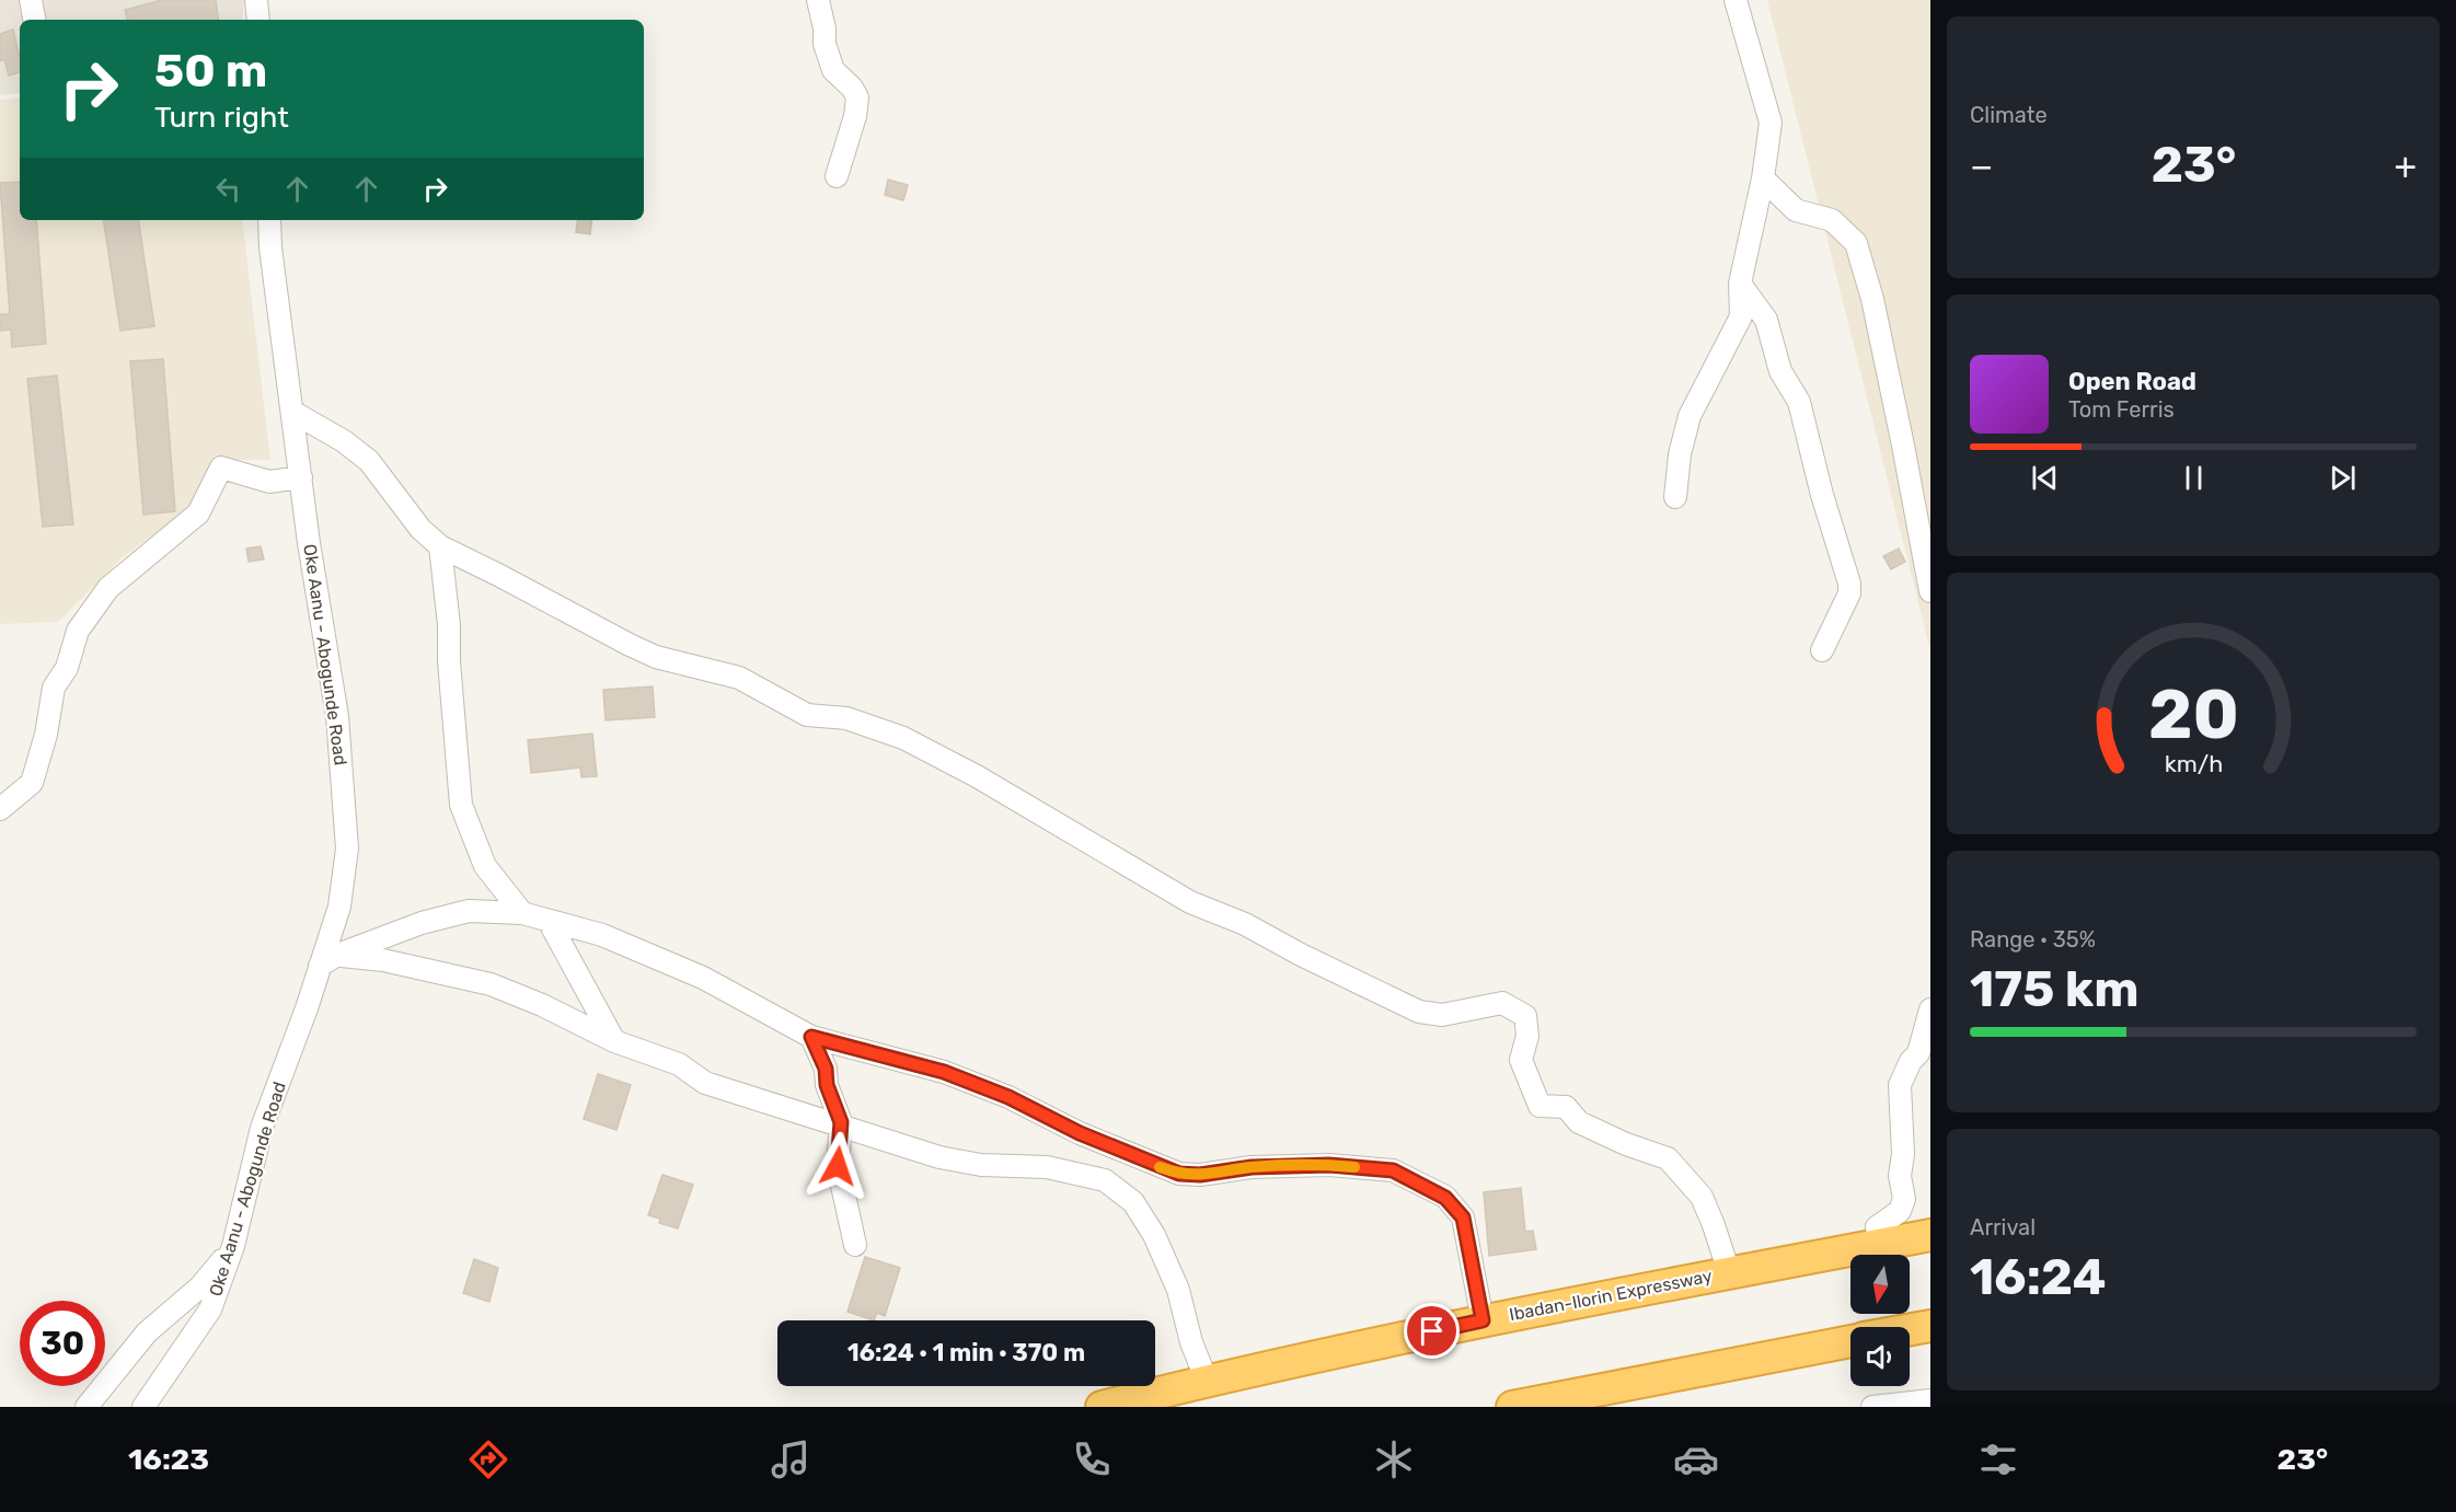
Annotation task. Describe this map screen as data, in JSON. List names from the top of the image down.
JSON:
{
  "streets": {
    "highway": ["Ibadan-Ilorin Expressway"],
    "street": ["Oke Aanu - Abogunde Road"]
  },
  "north": "bottom",
  "page": {
    "tile": [
      "Climate",
      ["Range · 35%", "175 km"],
      ["Arrival", "16:24"]
    ],
    "turn": ["50 m", "Turn right"],
    "heat": ["−", "23°", "+"],
    "song": ["Open Road", "Tom Ferris"],
    "limit": "30",
    "trip": "16:24 · 1 min · 370 m",
    "tabs": ["16:23", "23°"],
    "gauge": ["20", "km/h"]
  }
}
